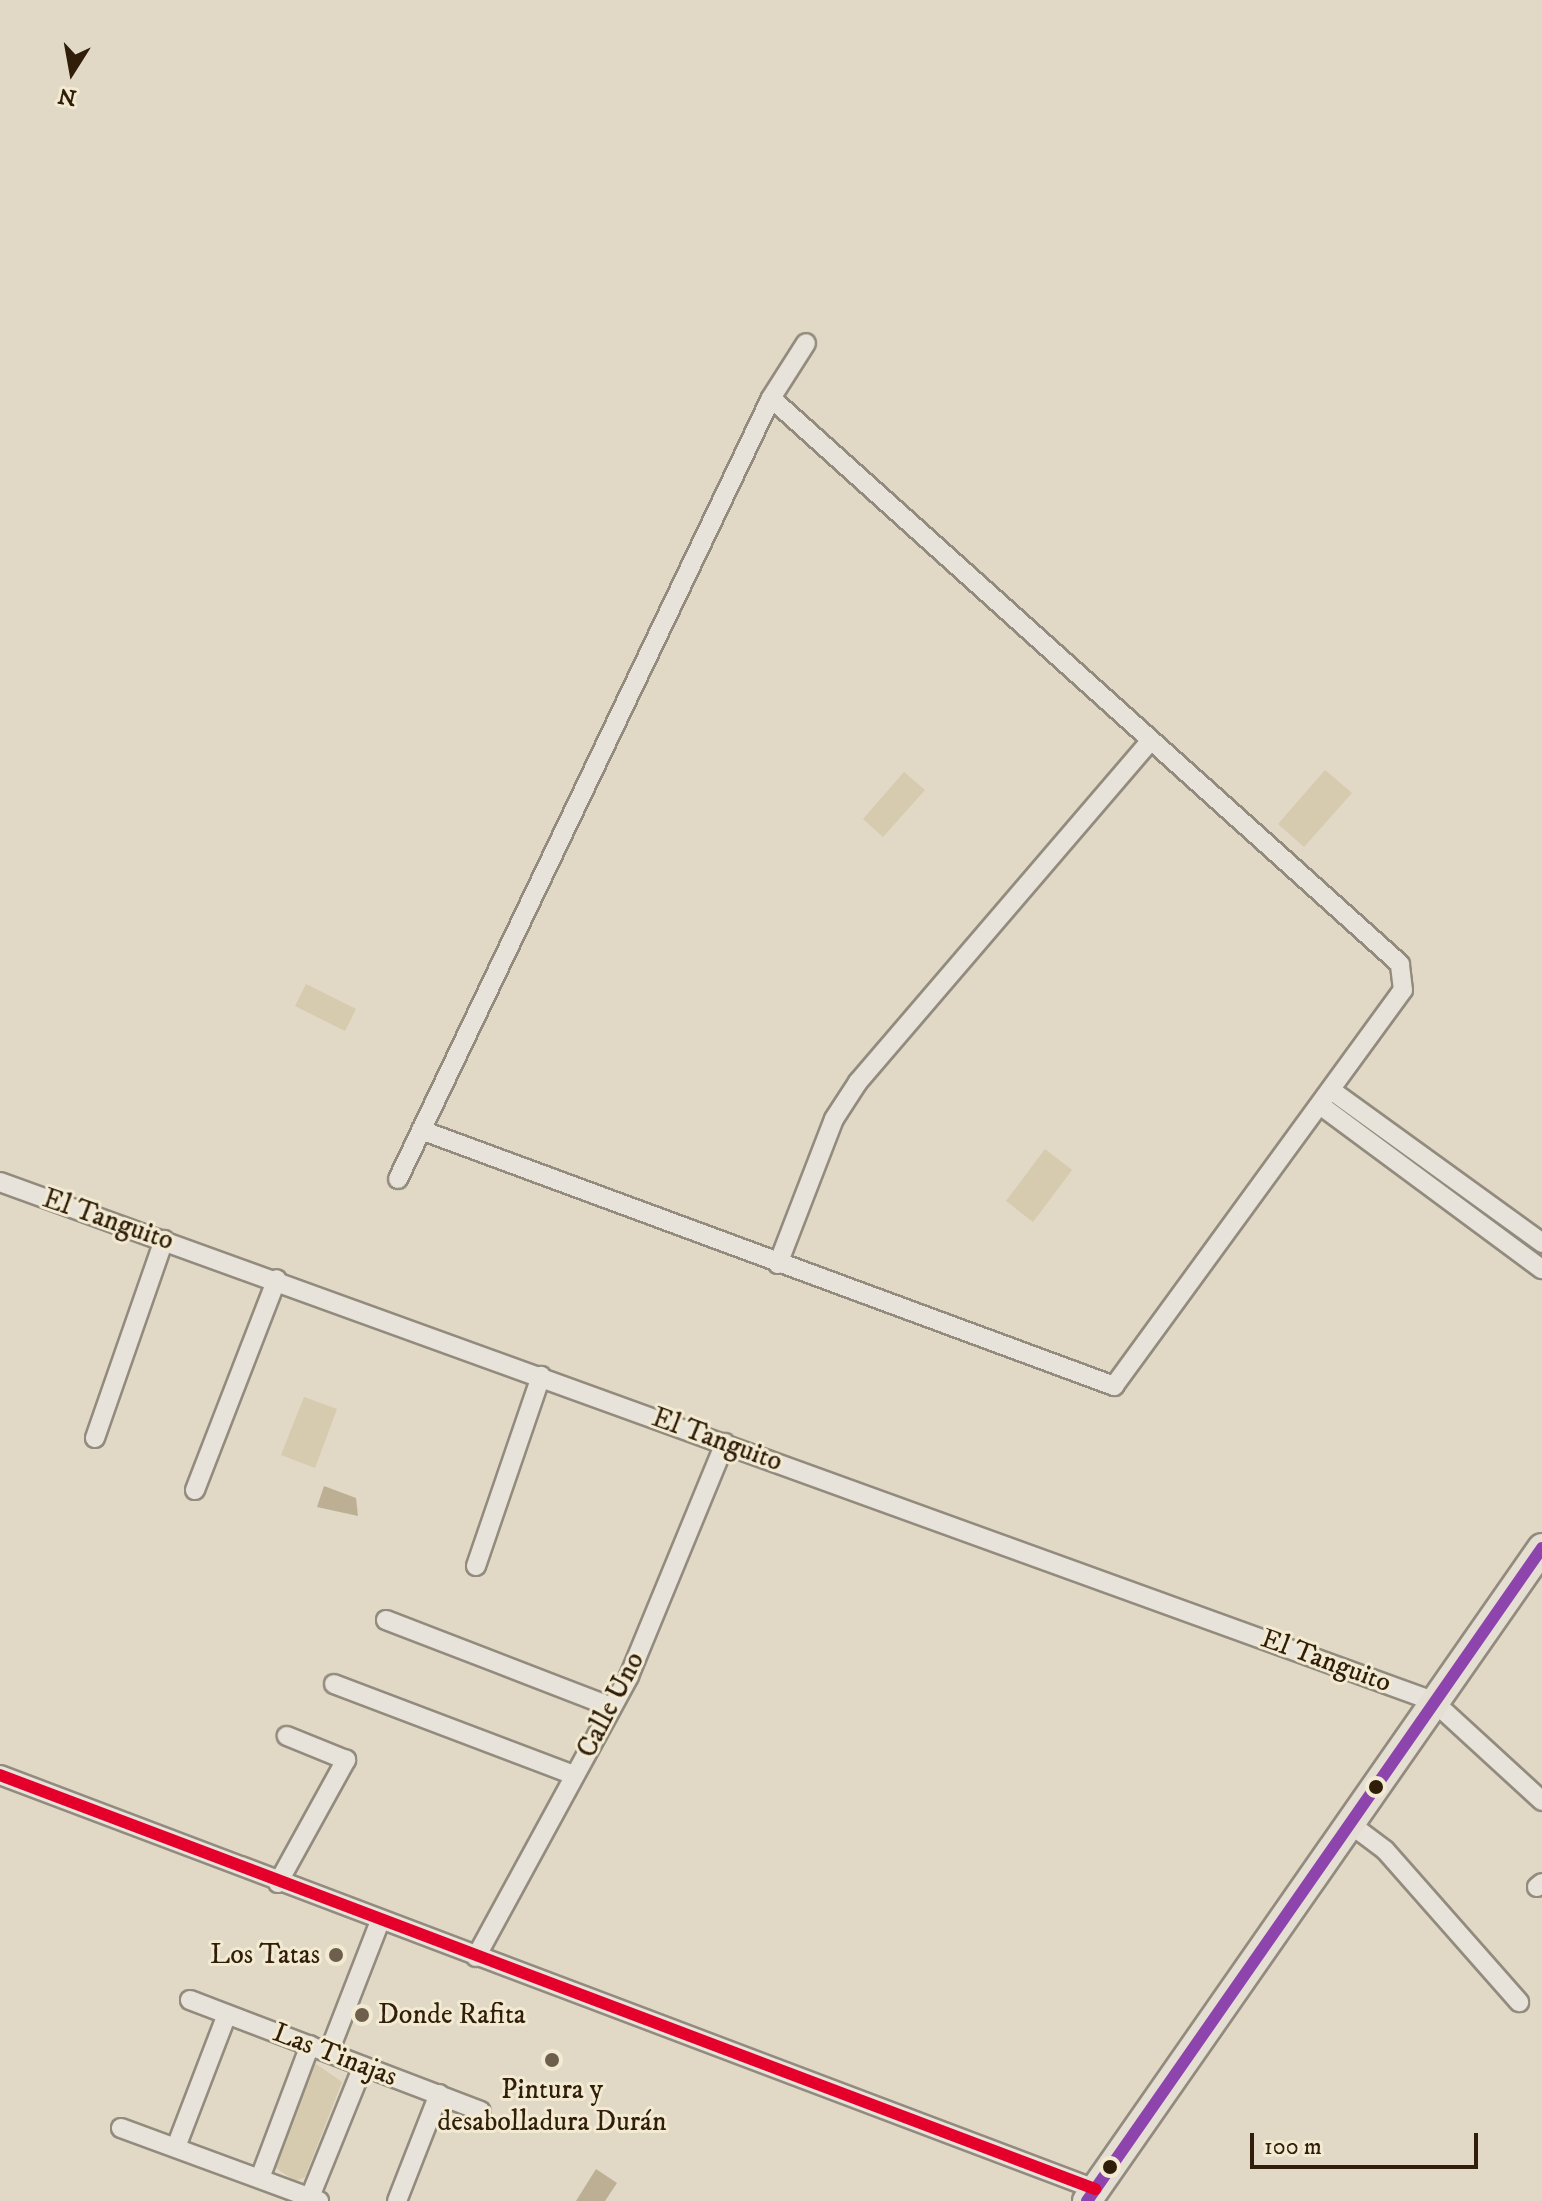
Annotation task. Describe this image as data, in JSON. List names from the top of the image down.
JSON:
{
  "streets": {
    "street": ["El Tanguito", "Calle Uno", "Las Tinajas"]
  },
  "crossings": [
    ["El Tanguito", "Calle Uno"]
  ],
  "places": ["Los Tatas", "Donde Rafita", "Pintura y desabolladura Durán"],
  "scale_bar": "100 m",
  "north": "bottom"
}
